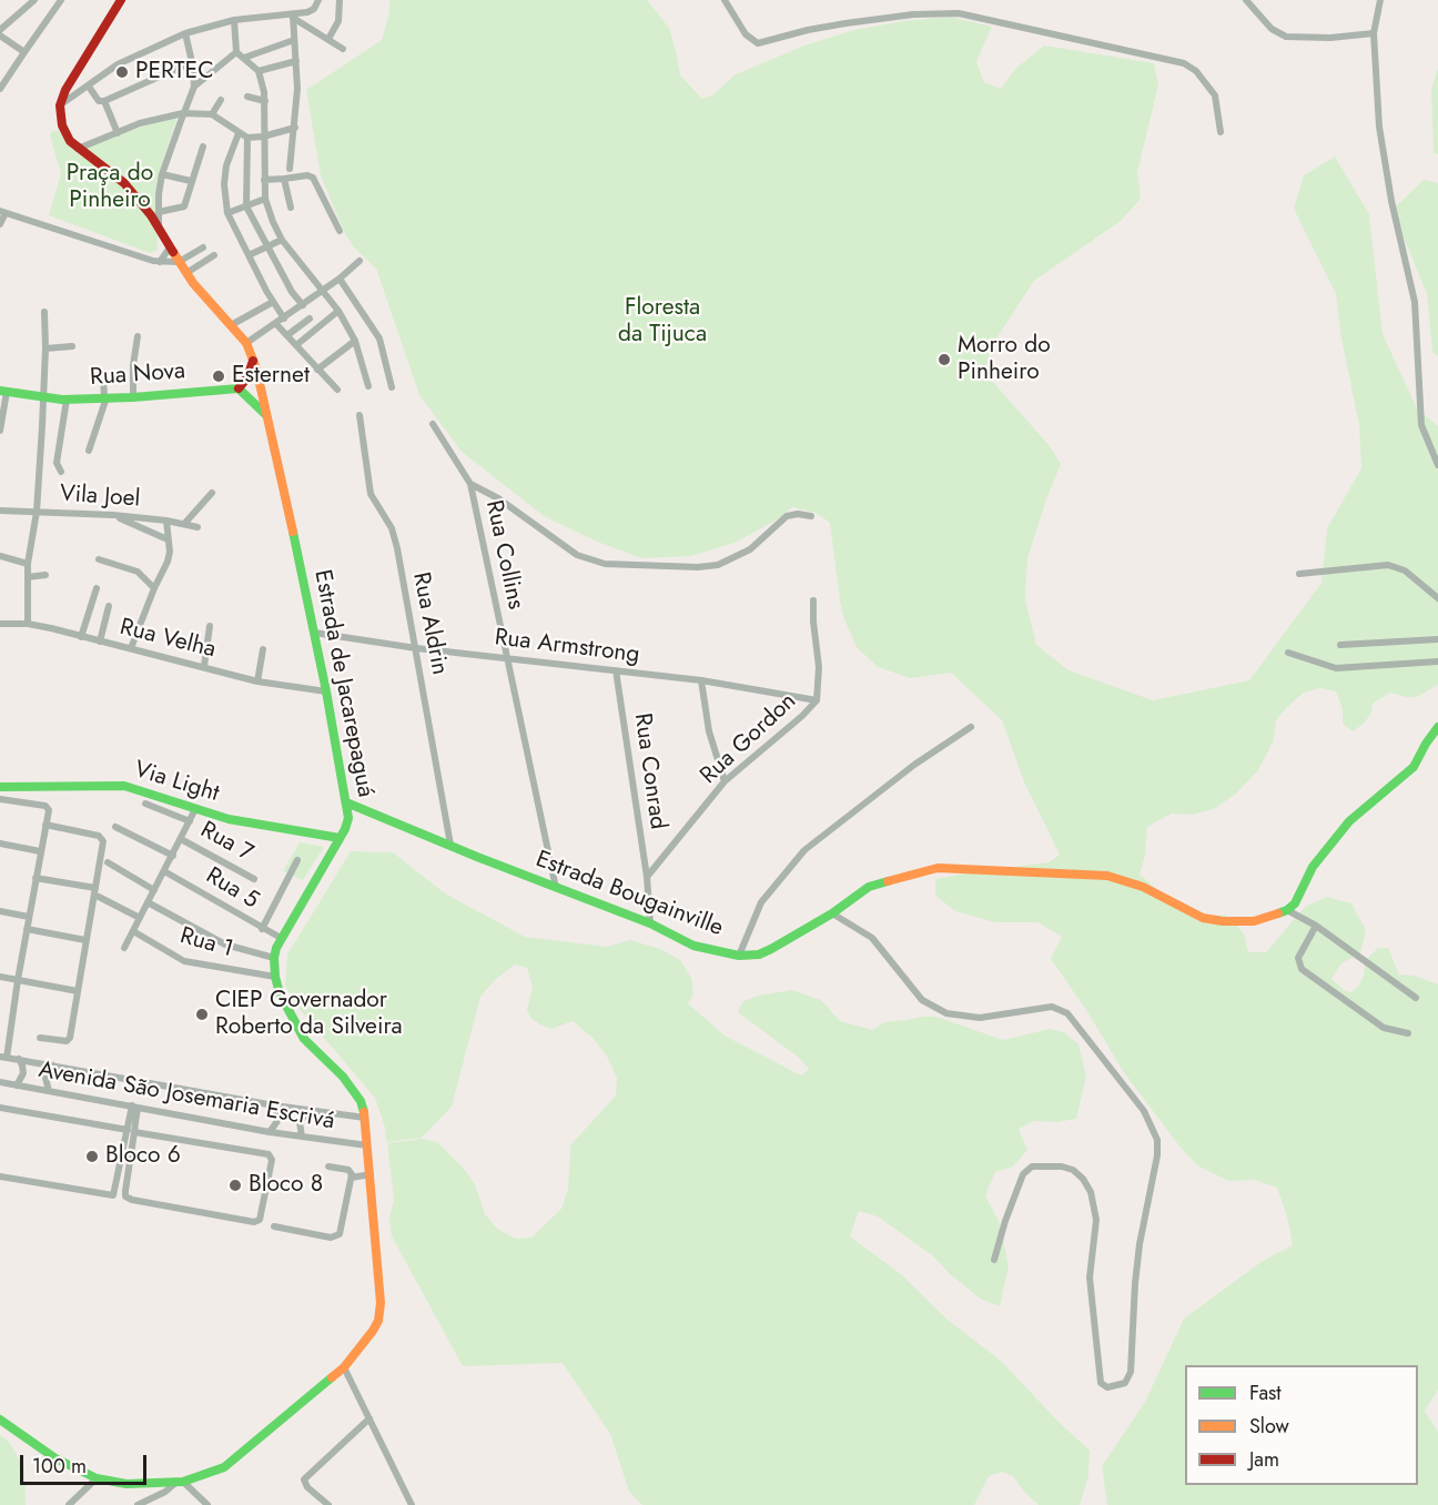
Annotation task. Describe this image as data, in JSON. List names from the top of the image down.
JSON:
{
  "streets": {
    "street": [
      "Rua Nova",
      "Vila Joel",
      "Rua Collins",
      "Rua Aldrin",
      "Rua Velha",
      "Rua Armstrong",
      "Estrada de Jacarepaguá",
      "Rua Gordon",
      "Rua Conrad",
      "Via Light",
      "Rua 7",
      "Rua 5",
      "Estrada Bougainville",
      "Rua 1",
      "Avenida São Josemaria Escrivá"
    ]
  },
  "crossings": [
    ["Rua Collins", "Rua Armstrong"],
    ["Rua Collins", "Estrada Bougainville"],
    ["Rua Aldrin", "Rua Armstrong"],
    ["Rua Aldrin", "Estrada Bougainville"],
    ["Rua Velha", "Estrada de Jacarepaguá"],
    ["Rua Armstrong", "Estrada de Jacarepaguá"],
    ["Rua Armstrong", "Rua Gordon"],
    ["Rua Armstrong", "Rua Conrad"],
    ["Estrada de Jacarepaguá", "Via Light"],
    ["Estrada de Jacarepaguá", "Rua 5"],
    ["Estrada de Jacarepaguá", "Estrada Bougainville"],
    ["Estrada de Jacarepaguá", "Rua 1"],
    ["Estrada de Jacarepaguá", "Avenida São Josemaria Escrivá"],
    ["Rua Gordon", "Rua Conrad"]
  ],
  "parks": ["Praça do Pinheiro", "Floresta da Tijuca"],
  "places": [
    "PERTEC",
    "Morro do Pinheiro",
    "Esternet",
    "CIEP Governador Roberto da Silveira",
    "Bloco 6",
    "Bloco 8"
  ],
  "legend": ["Fast", "Slow", "Jam"],
  "scale_bar": "100 m"
}
